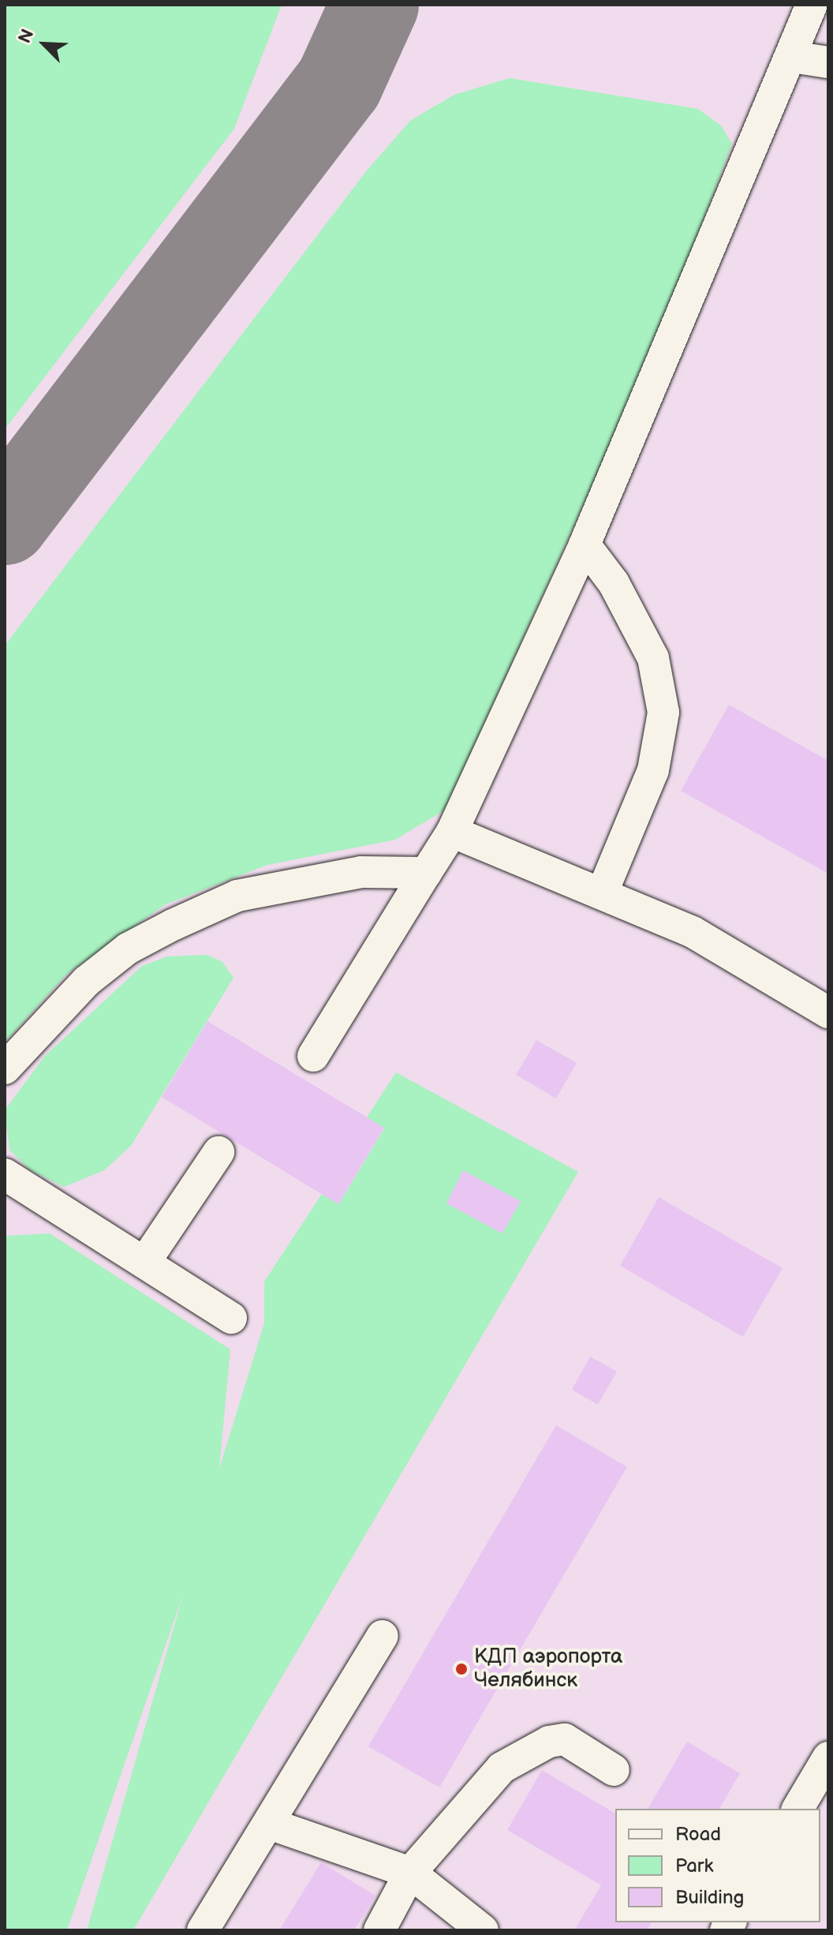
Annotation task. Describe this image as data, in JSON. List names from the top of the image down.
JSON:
{
  "places": ["КДП аэропорта Челябинск"],
  "legend": ["Road", "Park", "Building"],
  "north": "top left"
}
